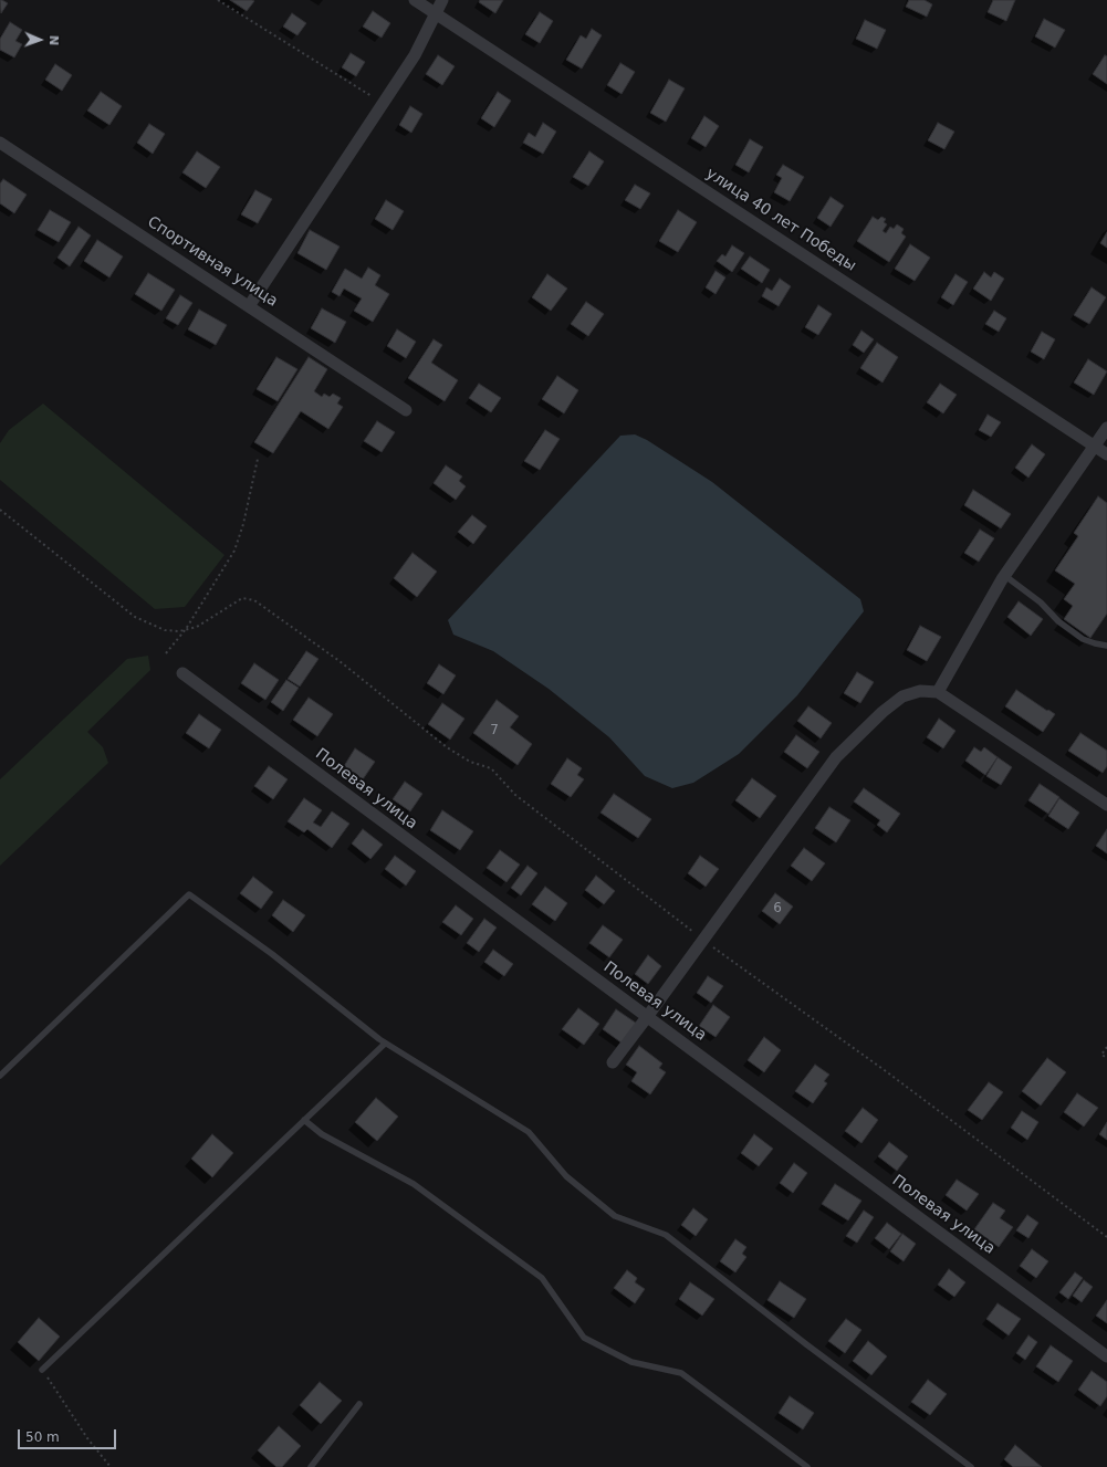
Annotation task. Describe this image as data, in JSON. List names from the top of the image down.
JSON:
{
  "streets": {
    "street": ["улица 40 лет Победы", "Спортивная улица", "Полевая улица"]
  },
  "house_numbers": ["7", "6"],
  "scale_bar": "50 m",
  "north": "right"
}
